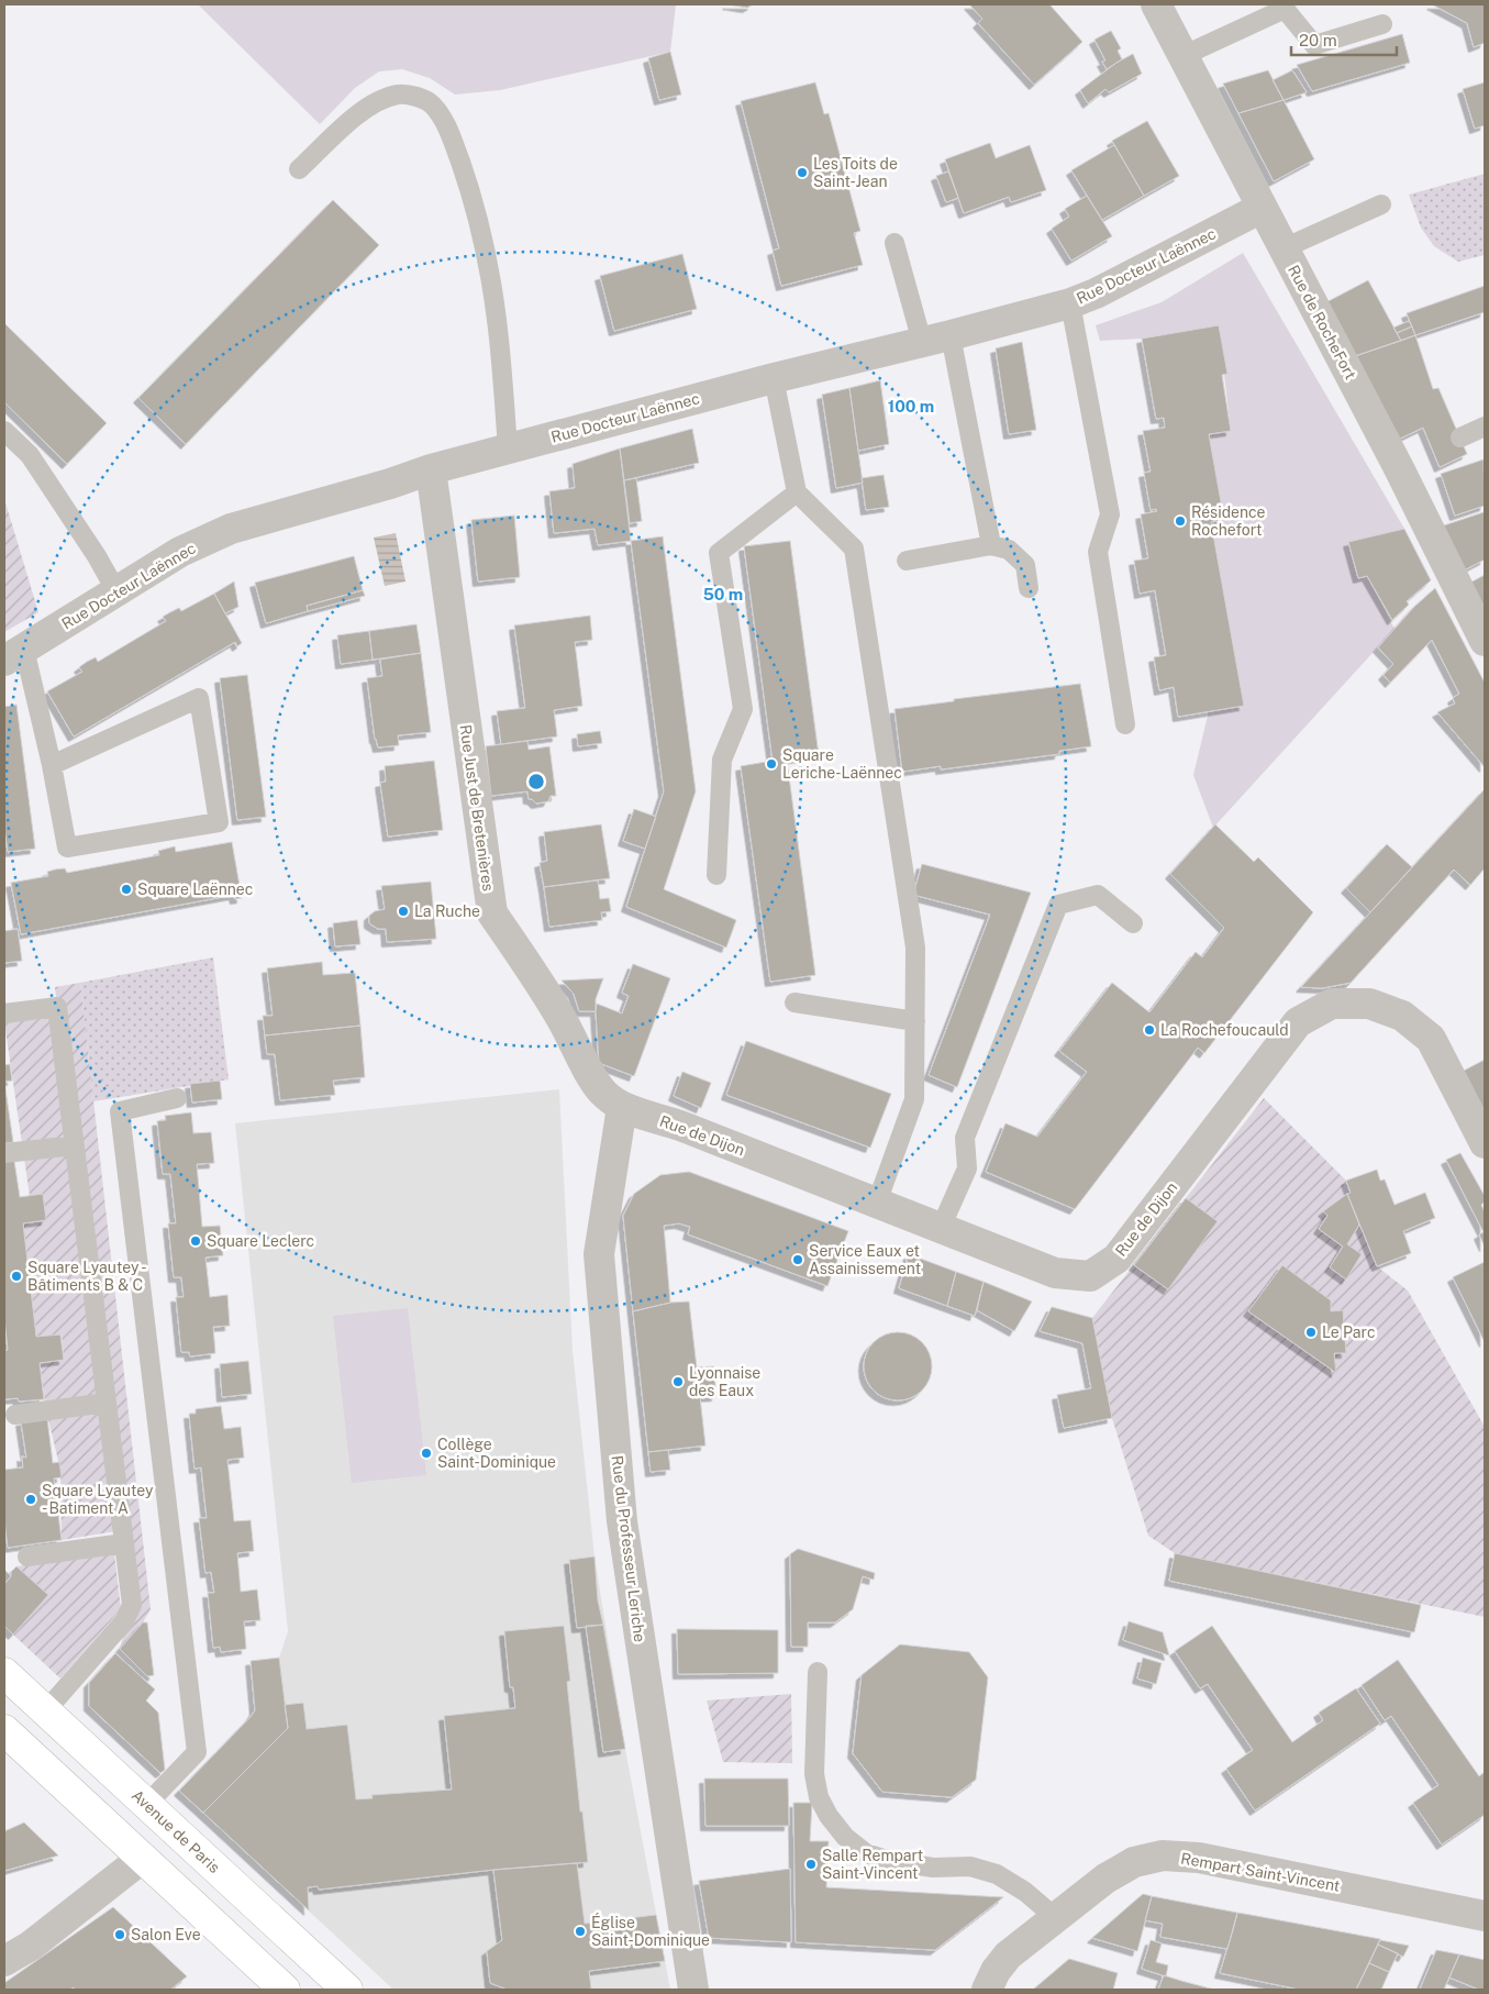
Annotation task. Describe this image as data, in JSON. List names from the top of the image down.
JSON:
{
  "streets": {
    "main road": ["Avenue de Paris"],
    "street": [
      "Rue Docteur Laënnec",
      "Rue de RocheFort",
      "Rue Just de Bretenières",
      "Rue de Dijon",
      "Rue du Professeur Leriche",
      "Rempart Saint-Vincent"
    ]
  },
  "crossings": [
    ["Rue Docteur Laënnec", "Rue de RocheFort"],
    ["Rue Docteur Laënnec", "Rue Just de Bretenières"],
    ["Rue Just de Bretenières", "Rue de Dijon"],
    ["Rue Just de Bretenières", "Rue du Professeur Leriche"],
    ["Rue de Dijon", "Rue du Professeur Leriche"]
  ],
  "places": [
    "Les Toits de Saint-Jean",
    "Résidence Rochefort",
    "Square Leriche-Laënnec",
    "Square Laënnec",
    "La Ruche",
    "La Rochefoucauld",
    "Square Leclerc",
    "Service Eaux et Assainissement",
    "Square Lyautey - Bâtiments B & C",
    "Le Parc",
    "Lyonnaise des Eaux",
    "Collège Saint-Dominique",
    "Square Lyautey - Batiment A",
    "Salle Rempart Saint-Vincent",
    "Église Saint-Dominique",
    "Salon Eve"
  ],
  "scale_bar": "20 m",
  "rings": ["100 m", "50 m"]
}
